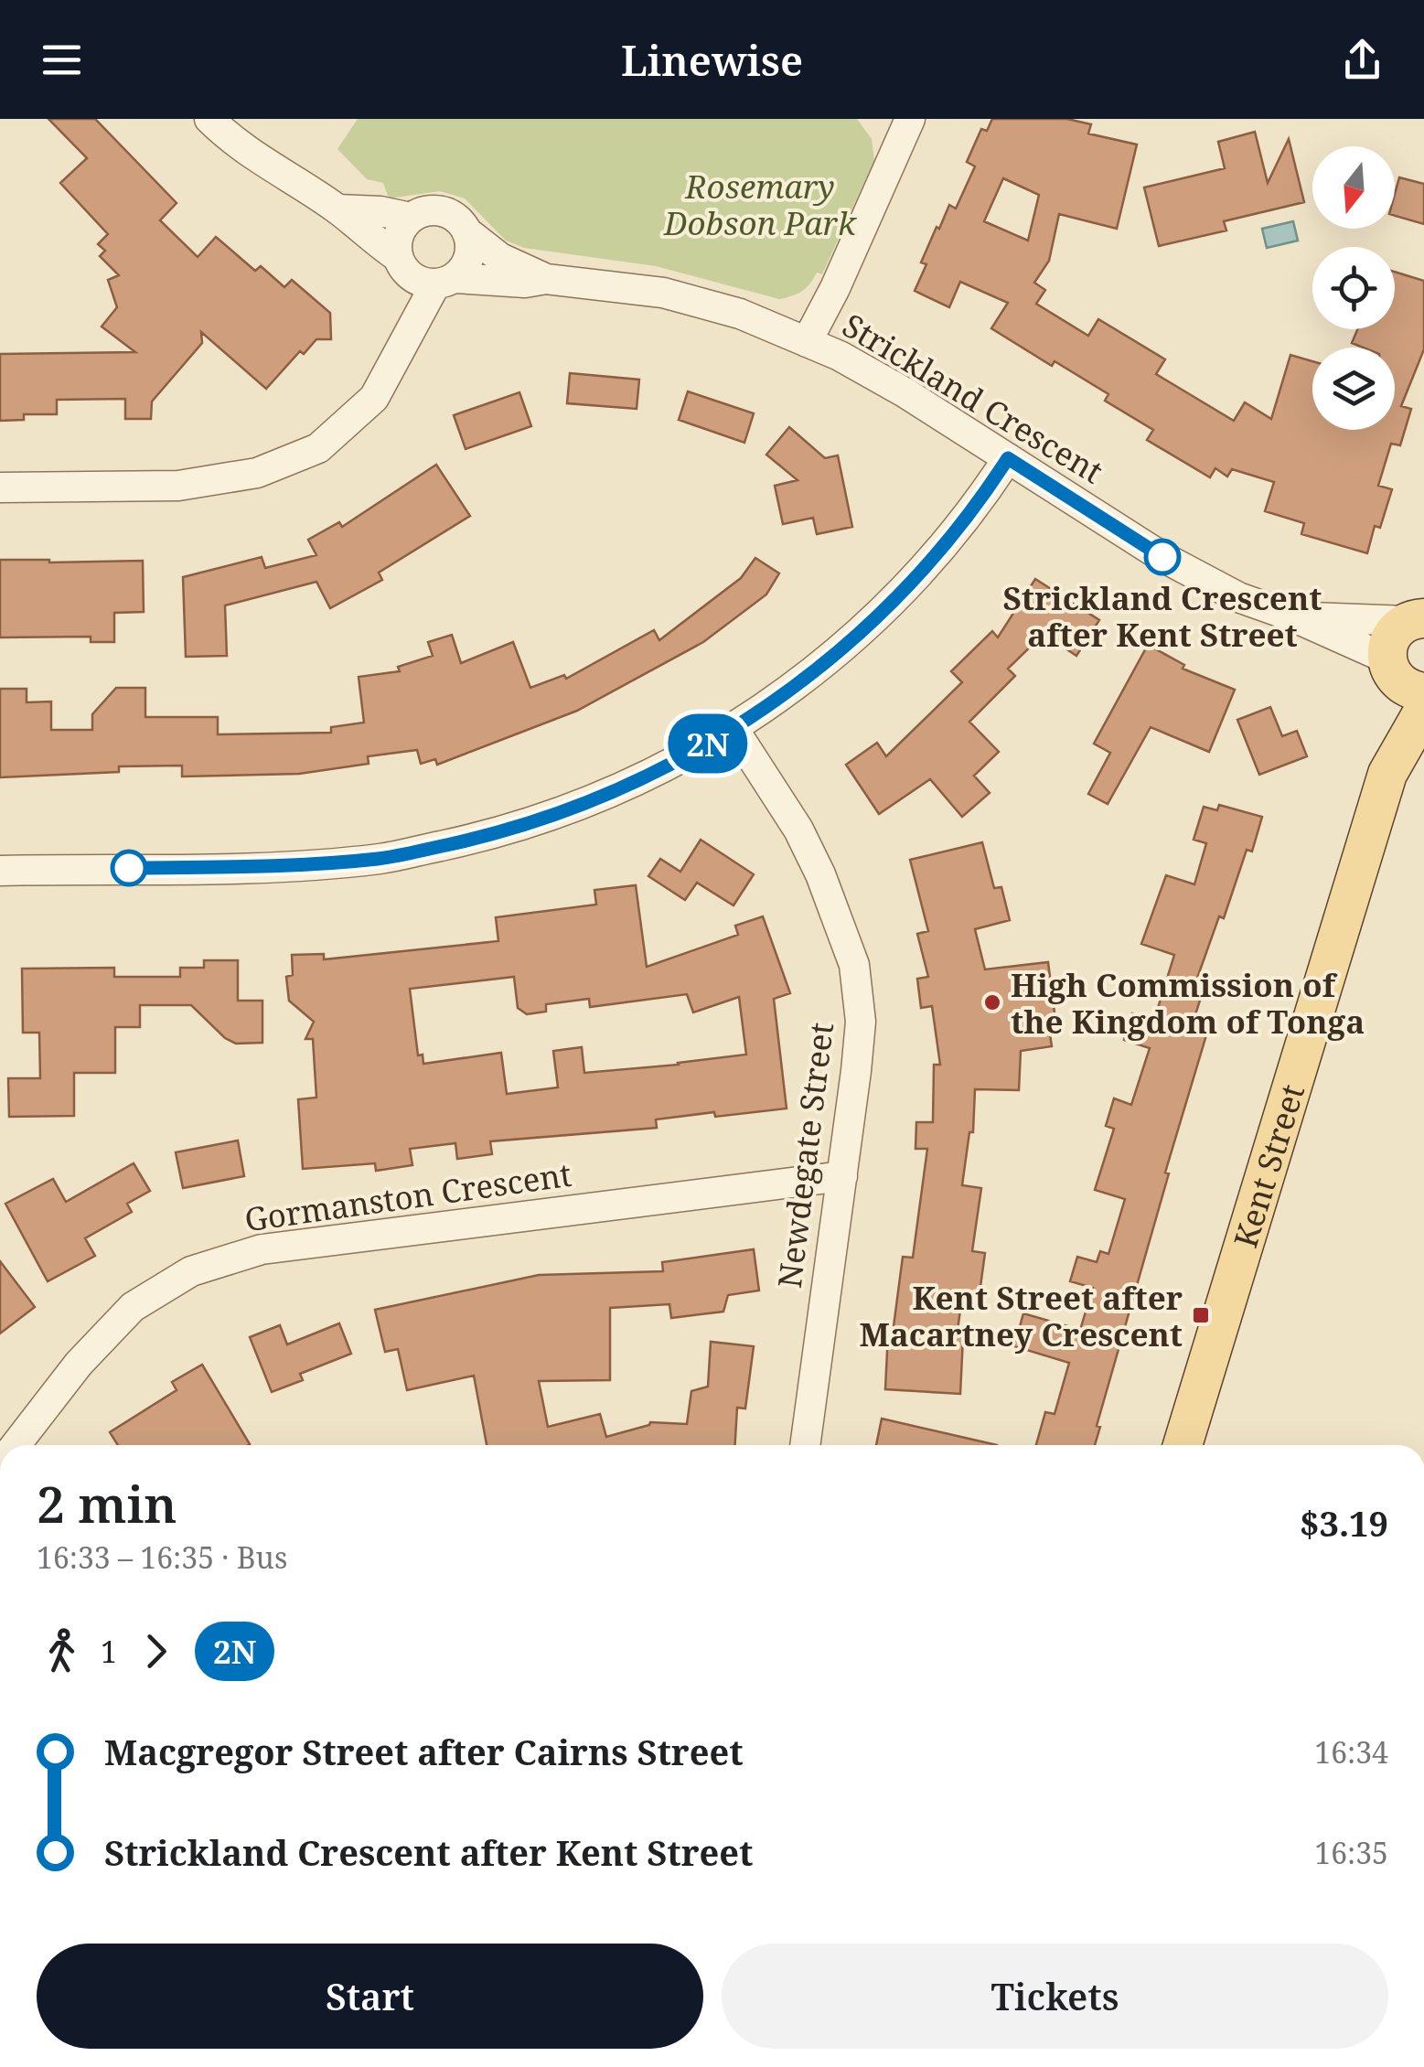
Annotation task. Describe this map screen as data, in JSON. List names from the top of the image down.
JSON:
{
  "streets": {
    "main road": ["Kent Street"],
    "street": ["Strickland Crescent", "Newdegate Street", "Gormanston Crescent"]
  },
  "crossings": [
    ["Strickland Crescent", "Kent Street"],
    ["Newdegate Street", "Gormanston Crescent"]
  ],
  "parks": ["Rosemary Dobson Park"],
  "places": {
    "other": ["Strickland Crescent after Kent Street", "High Commission of the Kingdom of Tonga"],
    "transit": ["Kent Street after Macartney Crescent"]
  },
  "lines": ["bus line 2N"],
  "north": "bottom",
  "page": {
    "header": "Linewise",
    "on_map": "2N",
    "heading": ["2 min", "16:33 – 16:35 · Bus", "$3.19"],
    "legs": ["1", "2N"],
    "list": [
      {
        "name": "Macgregor Street after Cairns Street",
        "value": "16:34"
      },
      {
        "name": "Strickland Crescent after Kent Street",
        "value": "16:35"
      }
    ],
    "buttons": ["Start", "Tickets"]
  }
}
